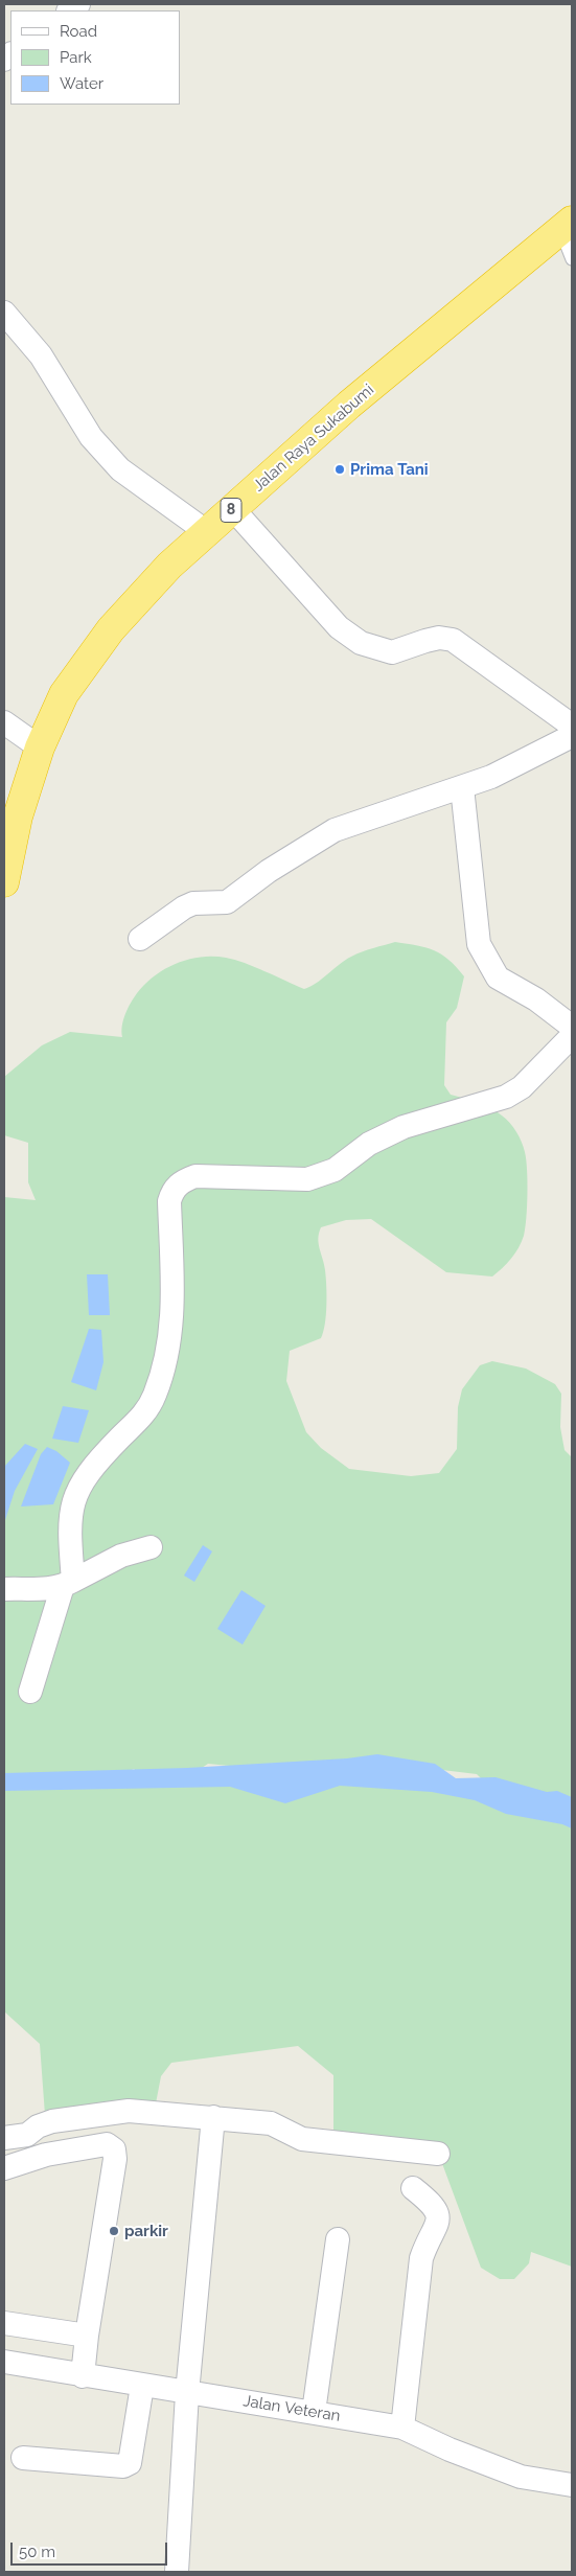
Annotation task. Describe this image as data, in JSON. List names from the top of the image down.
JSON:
{
  "streets": {
    "highway": ["Jalan Raya Sukabumi", "8"],
    "street": ["Jalan Veteran"]
  },
  "places": ["Prima Tani", "parkir"],
  "legend": ["Road", "Park", "Water"],
  "scale_bar": "50 m"
}
